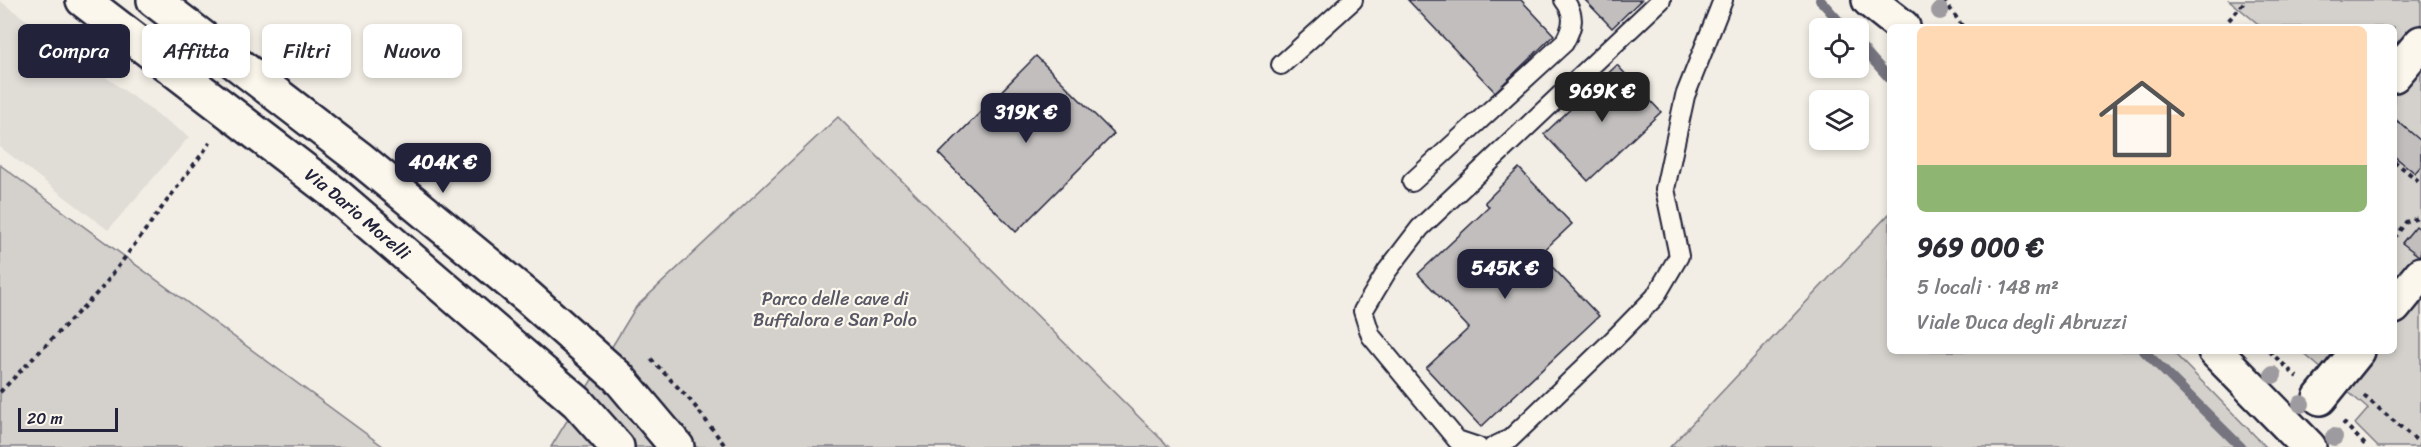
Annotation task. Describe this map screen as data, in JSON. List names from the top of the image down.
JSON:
{
  "streets": {
    "street": ["Via Dario Morelli"]
  },
  "parks": ["Parco delle cave di Buffalora e San Polo"],
  "scale_bar": "20 m",
  "page": {
    "chip": [
      "Compra",
      "Affitta",
      "Filtri",
      "Nuovo"
    ],
    "list": [
      {
        "name": "969 000 €",
        "note": "5 locali · 148 m² · Viale Duca degli Abruzzi"
      }
    ],
    "price": [
      "969K €",
      "319K €",
      "404K €",
      "545K €"
    ],
    "scale": "20 m"
  }
}
